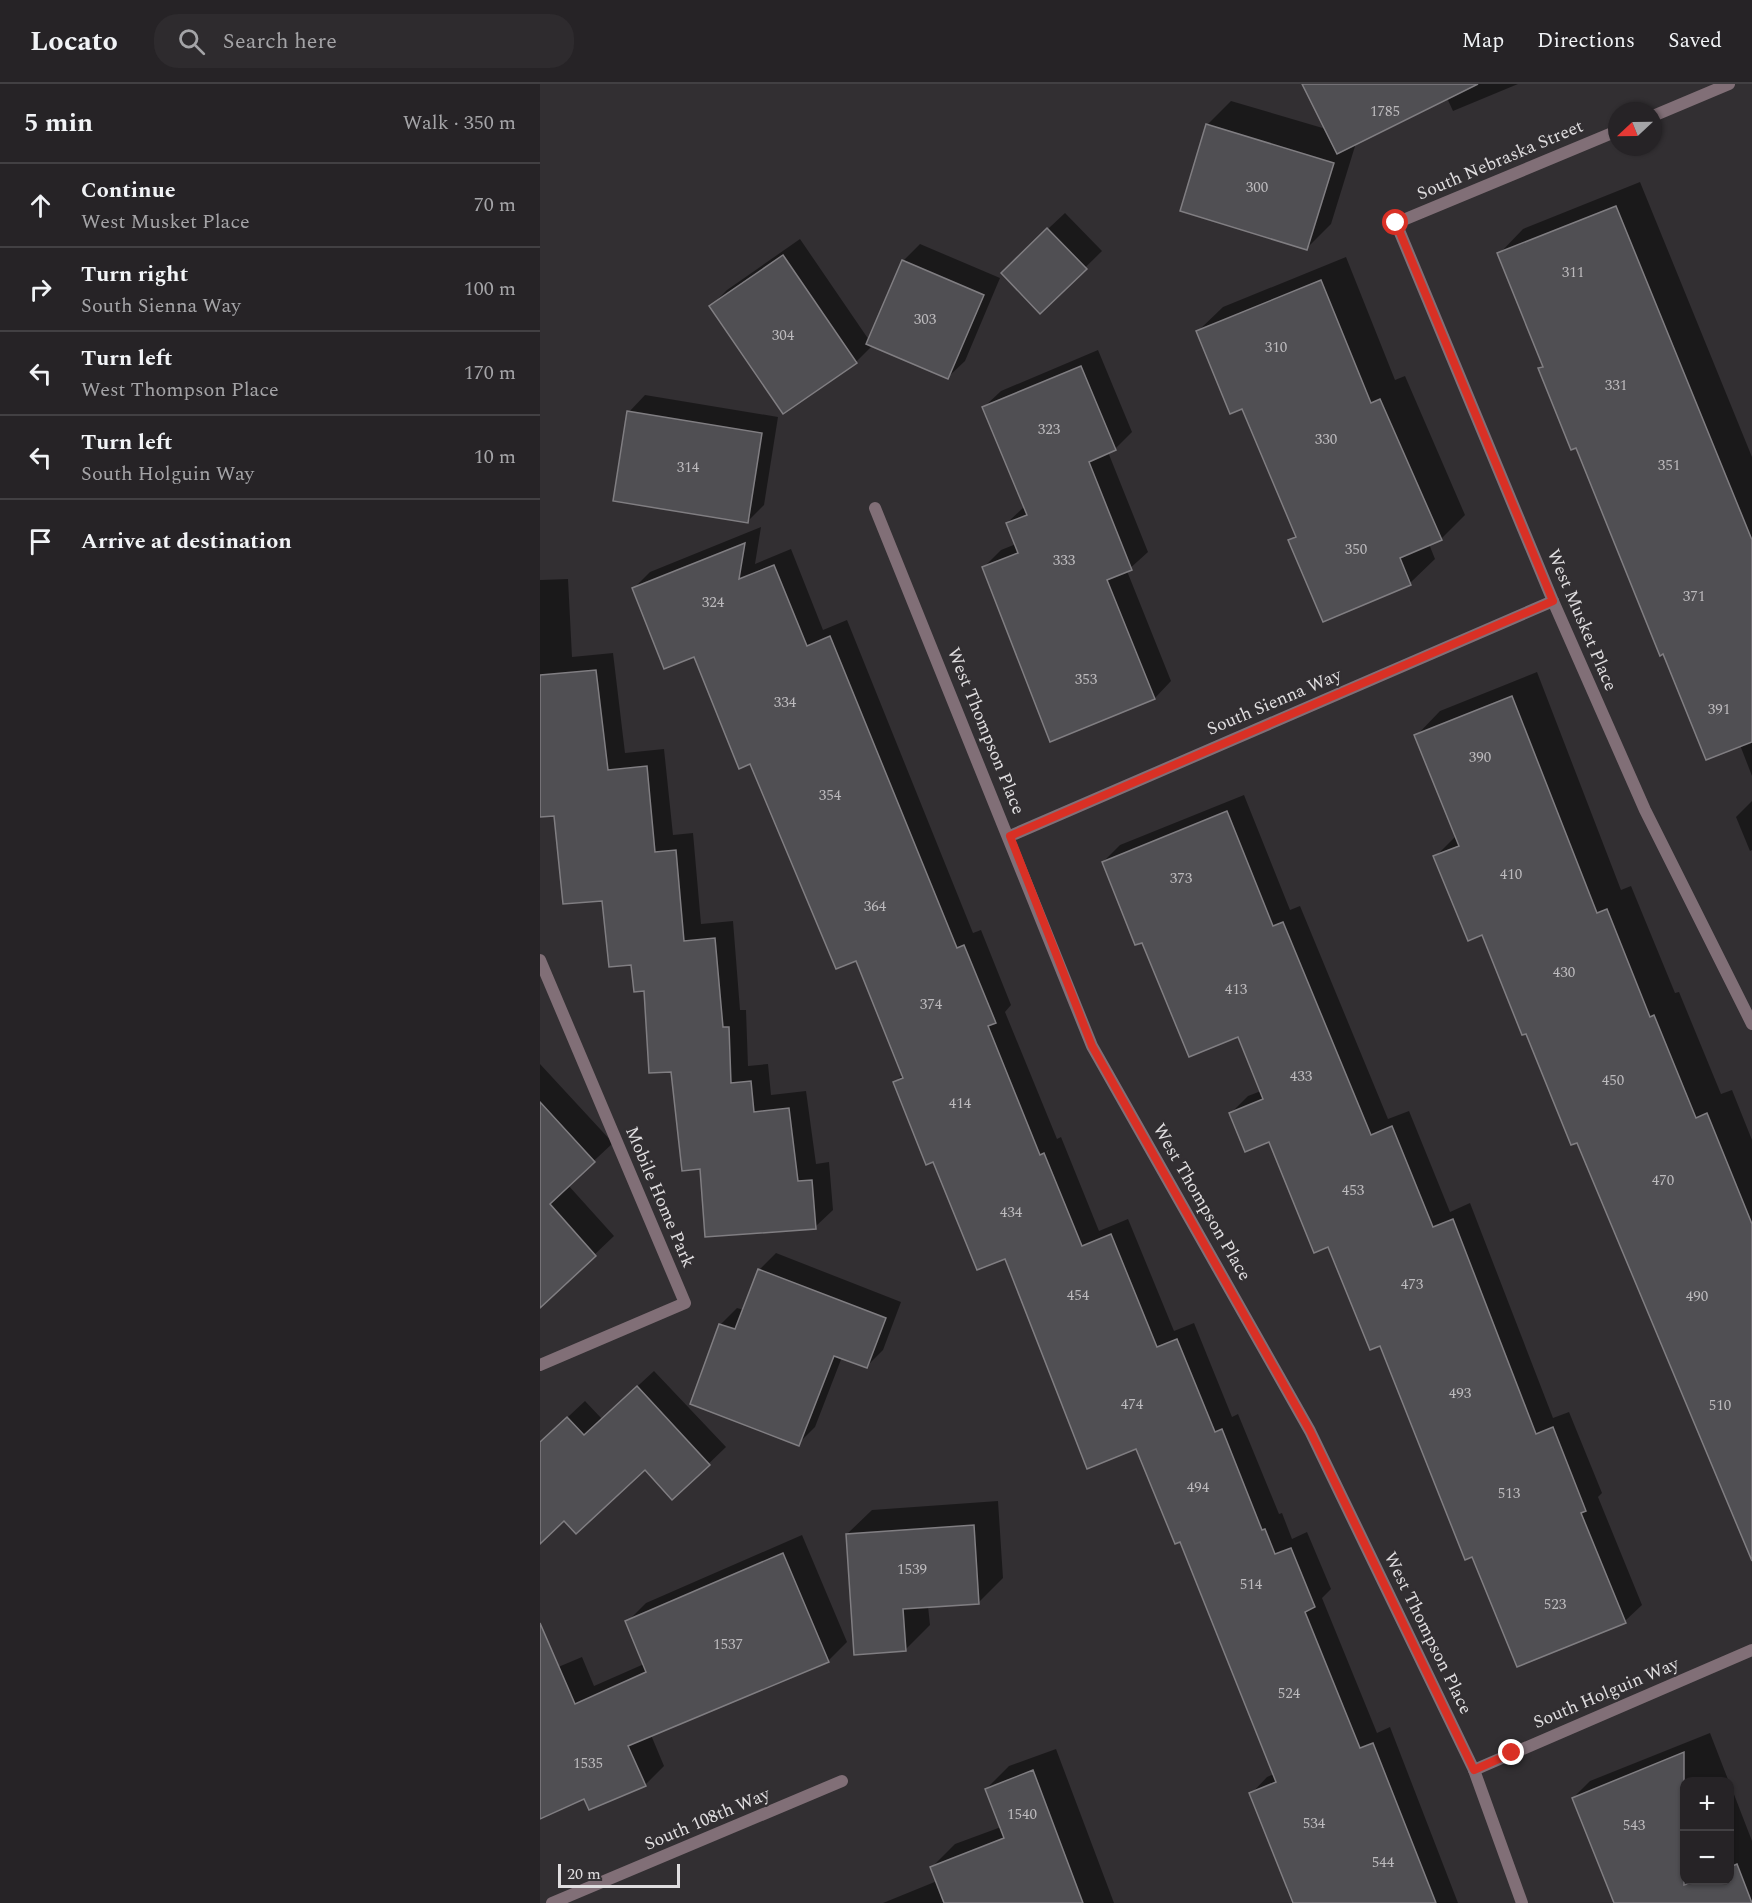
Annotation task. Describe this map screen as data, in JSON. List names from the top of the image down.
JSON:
{
  "streets": {
    "street": [
      "South Nebraska Street",
      "West Musket Place",
      "South Sienna Way",
      "West Thompson Place",
      "Mobile Home Park",
      "South Holguin Way",
      "South 108th Way"
    ]
  },
  "crossings": [
    ["South Nebraska Street", "West Musket Place"],
    ["West Musket Place", "South Sienna Way"],
    ["South Sienna Way", "West Thompson Place"],
    ["West Thompson Place", "South Holguin Way"]
  ],
  "house_numbers": [
    "1785",
    "300",
    "311",
    "303",
    "304",
    "310",
    "331",
    "323",
    "330",
    "351",
    "314",
    "350",
    "333",
    "371",
    "324",
    "353",
    "334",
    "391",
    "390",
    "354",
    "410",
    "373",
    "364",
    "430",
    "413",
    "374",
    "433",
    "450",
    "414",
    "470",
    "453",
    "434",
    "473",
    "454",
    "490",
    "493",
    "474",
    "510",
    "494",
    "513",
    "1539",
    "514",
    "523",
    "1537",
    "524",
    "1535",
    "1540",
    "534",
    "543",
    "544"
  ],
  "scale_bar": "20 m",
  "north": "left",
  "page": {
    "header": "Locato",
    "search": "Search here",
    "nav": ["Map", "Directions", "Saved"],
    "heading": ["5 min", "Walk · 350 m"],
    "list": [
      ["Continue", "West Musket Place", "70 m"],
      ["Turn right", "South Sienna Way", "100 m"],
      ["Turn left", "West Thompson Place", "170 m"],
      ["Turn left", "South Holguin Way", "10 m"],
      "Arrive at destination"
    ],
    "map_buttons": ["+", "−"],
    "scale": "20 m"
  }
}
